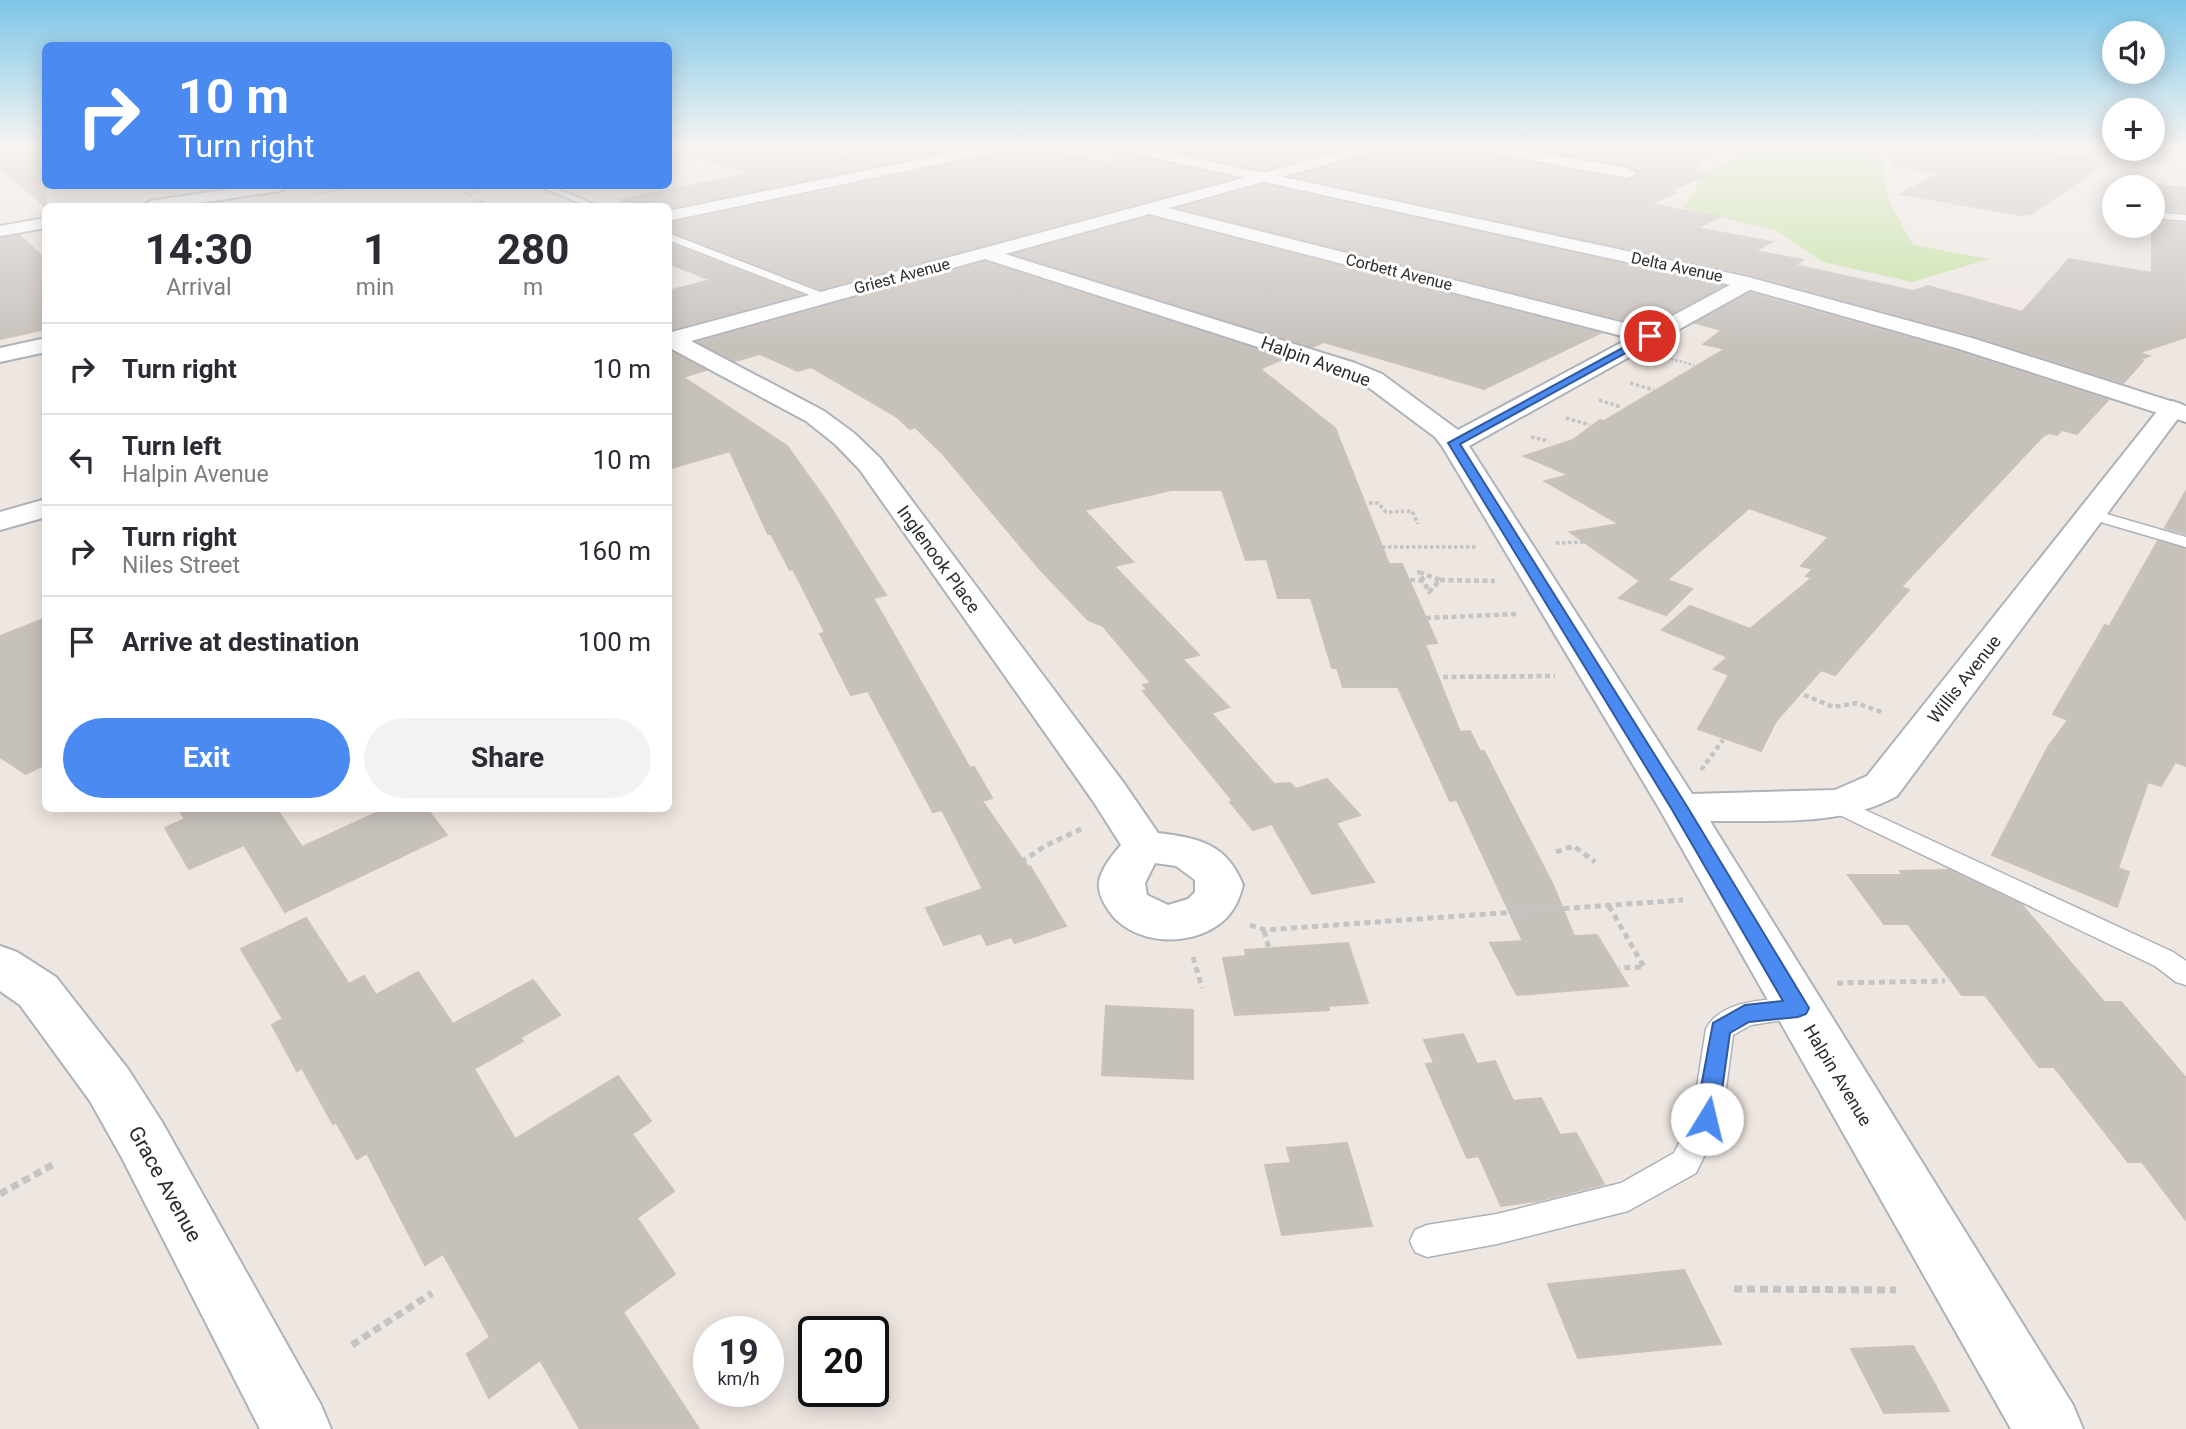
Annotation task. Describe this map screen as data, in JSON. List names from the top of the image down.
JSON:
{
  "streets": {
    "street": [
      "Delta Avenue",
      "Corbett Avenue",
      "Griest Avenue",
      "Halpin Avenue",
      "Inglenook Place",
      "Willis Avenue",
      "Grace Avenue"
    ]
  },
  "crossings": [
    ["Delta Avenue", "Willis Avenue"],
    ["Griest Avenue", "Halpin Avenue"],
    ["Halpin Avenue", "Willis Avenue"]
  ],
  "page": {
    "map_buttons": ["+", "−"],
    "turn": ["10 m", "Turn right"],
    "eta": [
      "14:30",
      "Arrival",
      "1",
      "min",
      "280",
      "m"
    ],
    "list": [
      {
        "name": "Turn right",
        "value": "10 m"
      },
      {
        "name": "Turn left",
        "note": "Halpin Avenue",
        "value": "10 m"
      },
      {
        "name": "Turn right",
        "note": "Niles Street",
        "value": "160 m"
      },
      {
        "name": "Arrive at destination",
        "value": "100 m"
      }
    ],
    "buttons": ["Exit", "Share"],
    "speed": "19 km/h",
    "limit": "20"
  }
}
